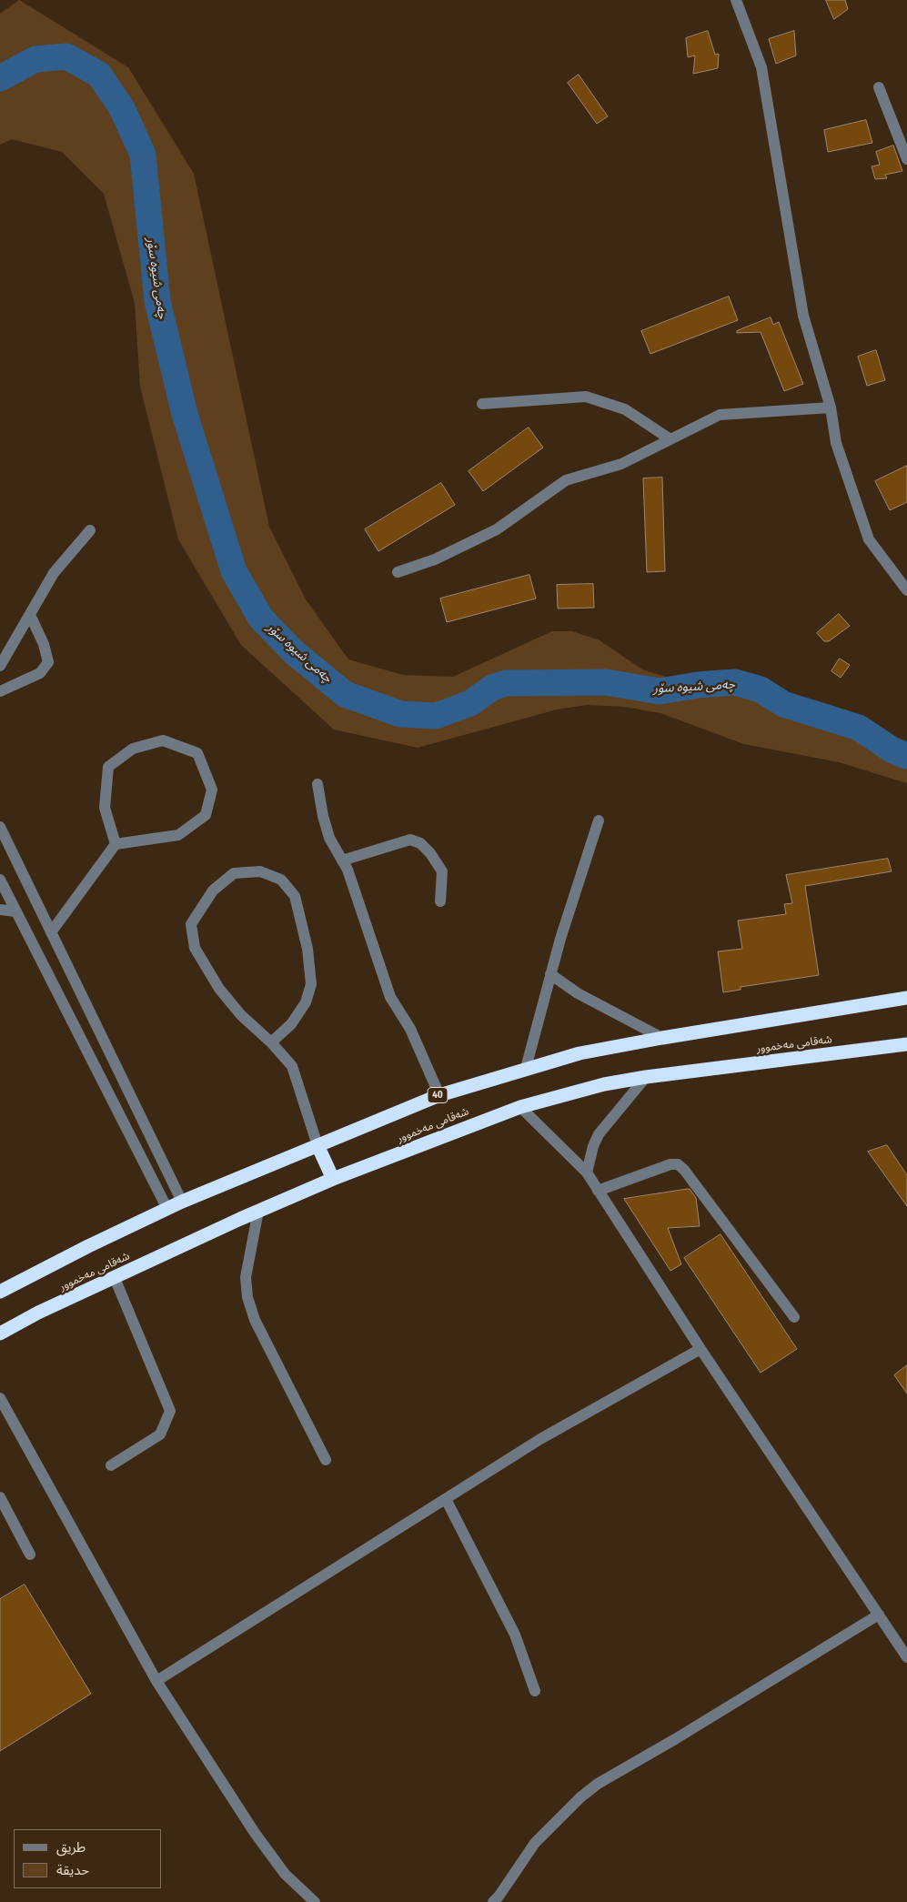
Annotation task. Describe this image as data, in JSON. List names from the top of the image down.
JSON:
{
  "streets": {
    "highway": ["شەقامی مەخموور", "40"]
  },
  "water": ["چەمی شیوە سۆر"],
  "legend": ["طريق", "حديقة"]
}
